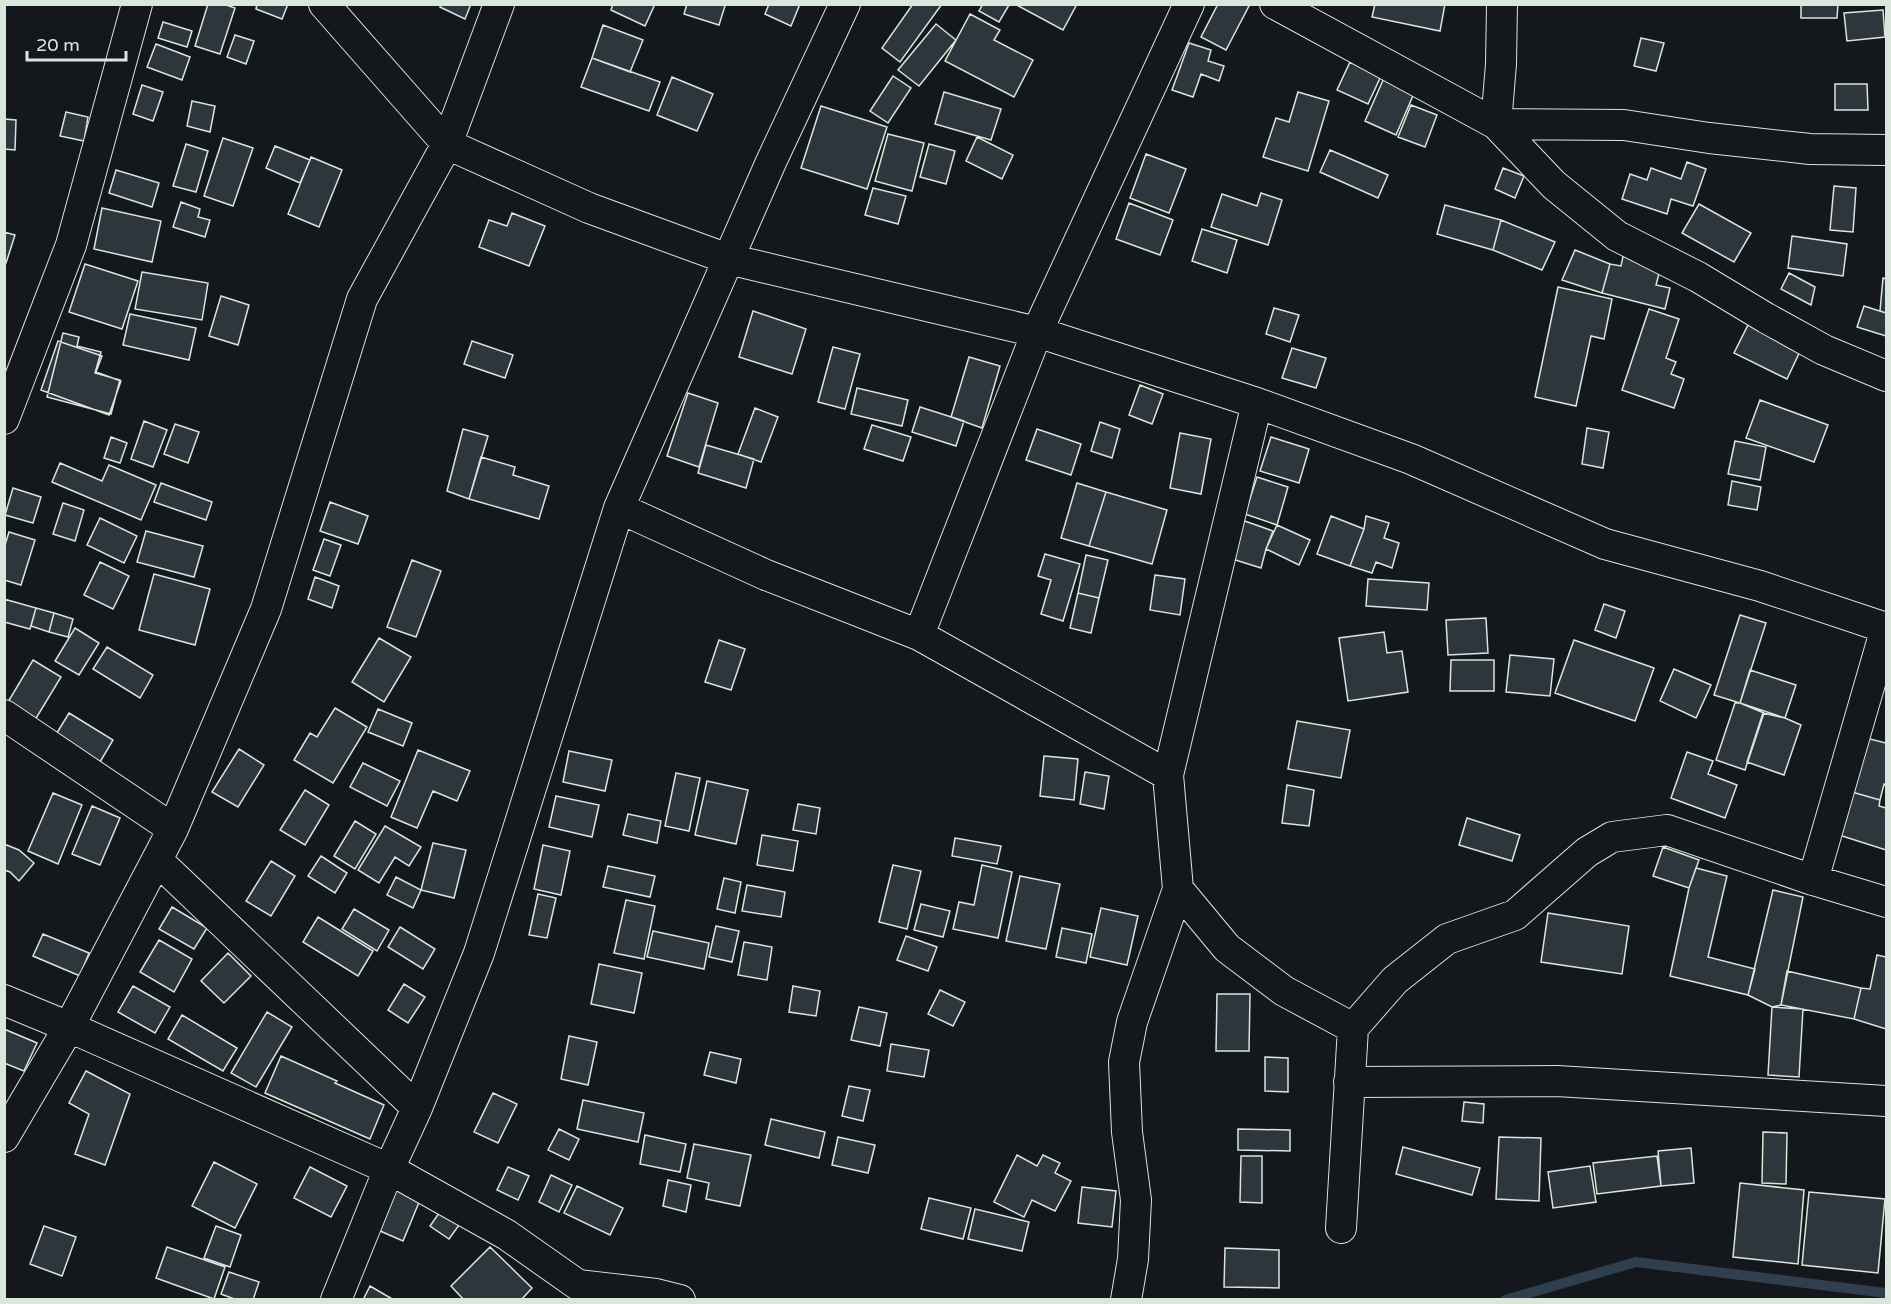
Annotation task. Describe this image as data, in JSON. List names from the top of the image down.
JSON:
{
  "scale_bar": "20 m"
}
